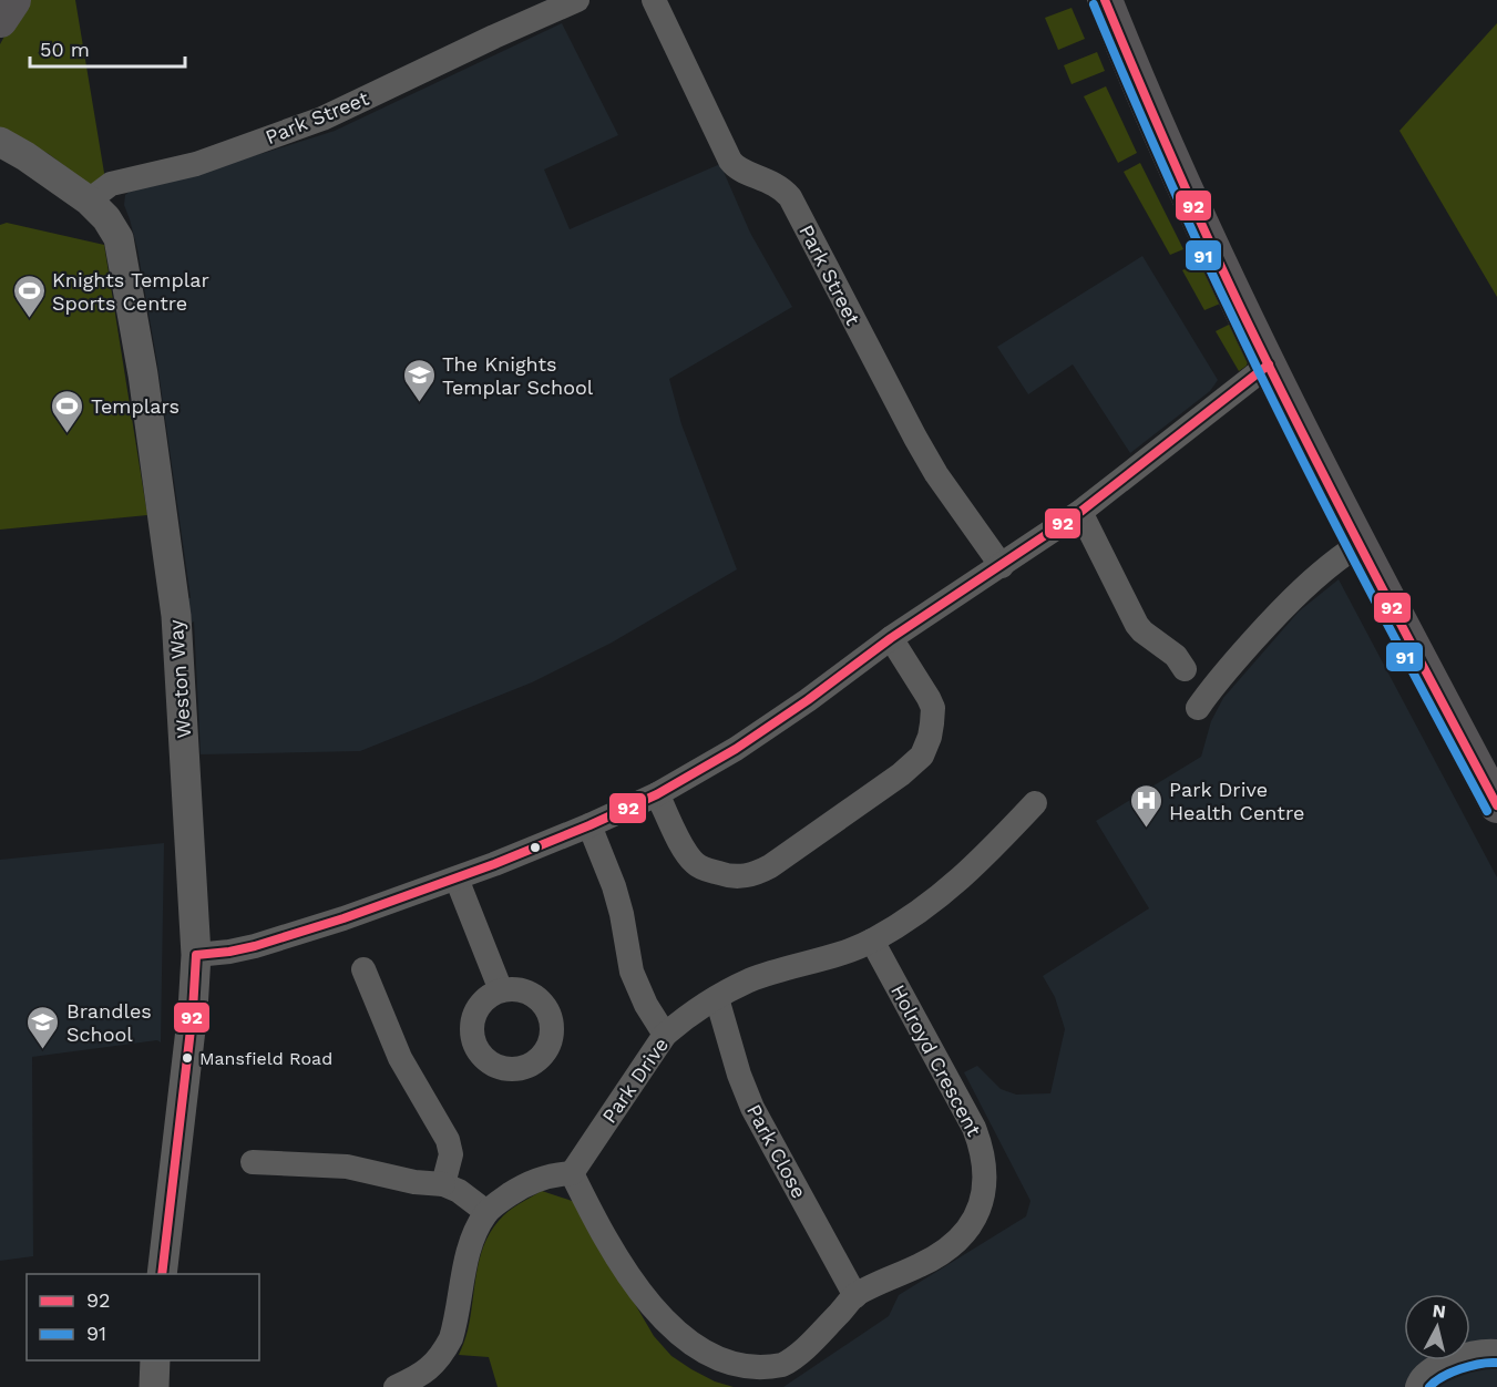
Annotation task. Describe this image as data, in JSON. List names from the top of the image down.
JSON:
{
  "streets": {
    "street": [
      "Park Street",
      "Weston Way",
      "Holroyd Crescent",
      "Park Drive",
      "Park Close"
    ]
  },
  "crossings": [
    ["Park Street", "Weston Way"],
    ["Holroyd Crescent", "Park Drive"],
    ["Holroyd Crescent", "Park Close"],
    ["Park Drive", "Park Close"]
  ],
  "places": {
    "sports": ["Knights Templar Sports Centre", "Templars"],
    "school or university": ["The Knights Templar School", "Brandles School"],
    "hospital": ["Park Drive Health Centre"],
    "other": ["Mansfield Road"]
  },
  "lines": ["transit line 92", "transit line 91"],
  "legend": ["92", "91"],
  "scale_bar": "50 m",
  "north": "top"
}
